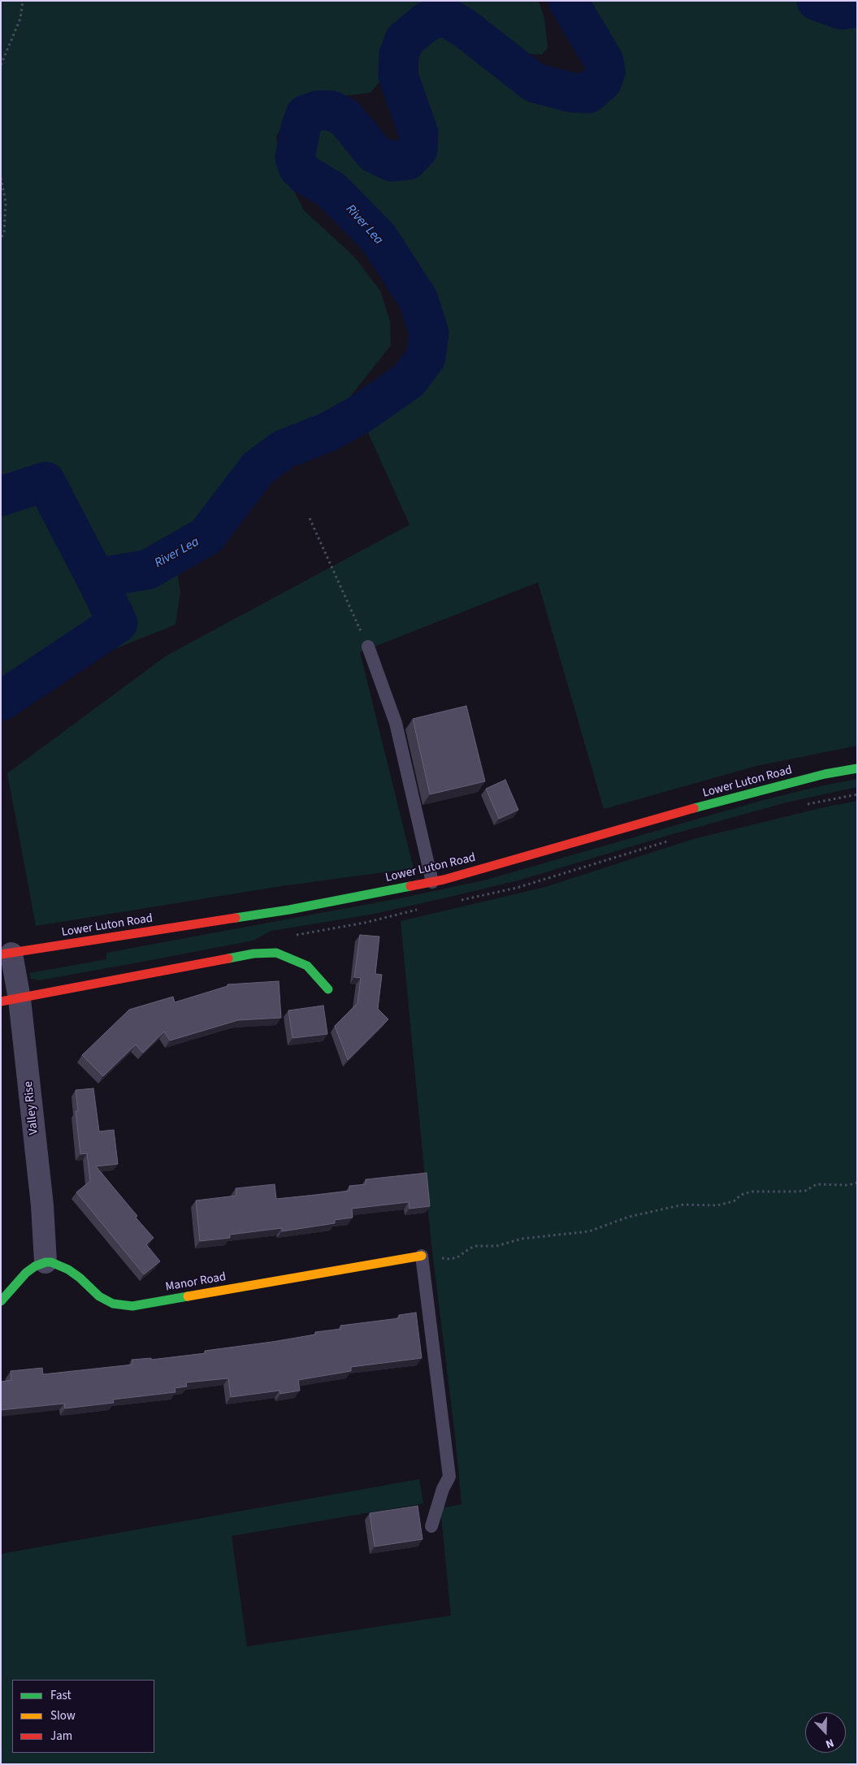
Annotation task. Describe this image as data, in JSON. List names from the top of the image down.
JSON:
{
  "streets": {
    "main road": ["Lower Luton Road", "Manor Road"],
    "street": ["Valley Rise"]
  },
  "crossings": [
    ["Lower Luton Road", "Valley Rise"],
    ["Valley Rise", "Manor Road"]
  ],
  "water": ["River Lea"],
  "legend": ["Fast", "Slow", "Jam"],
  "north": "bottom"
}
